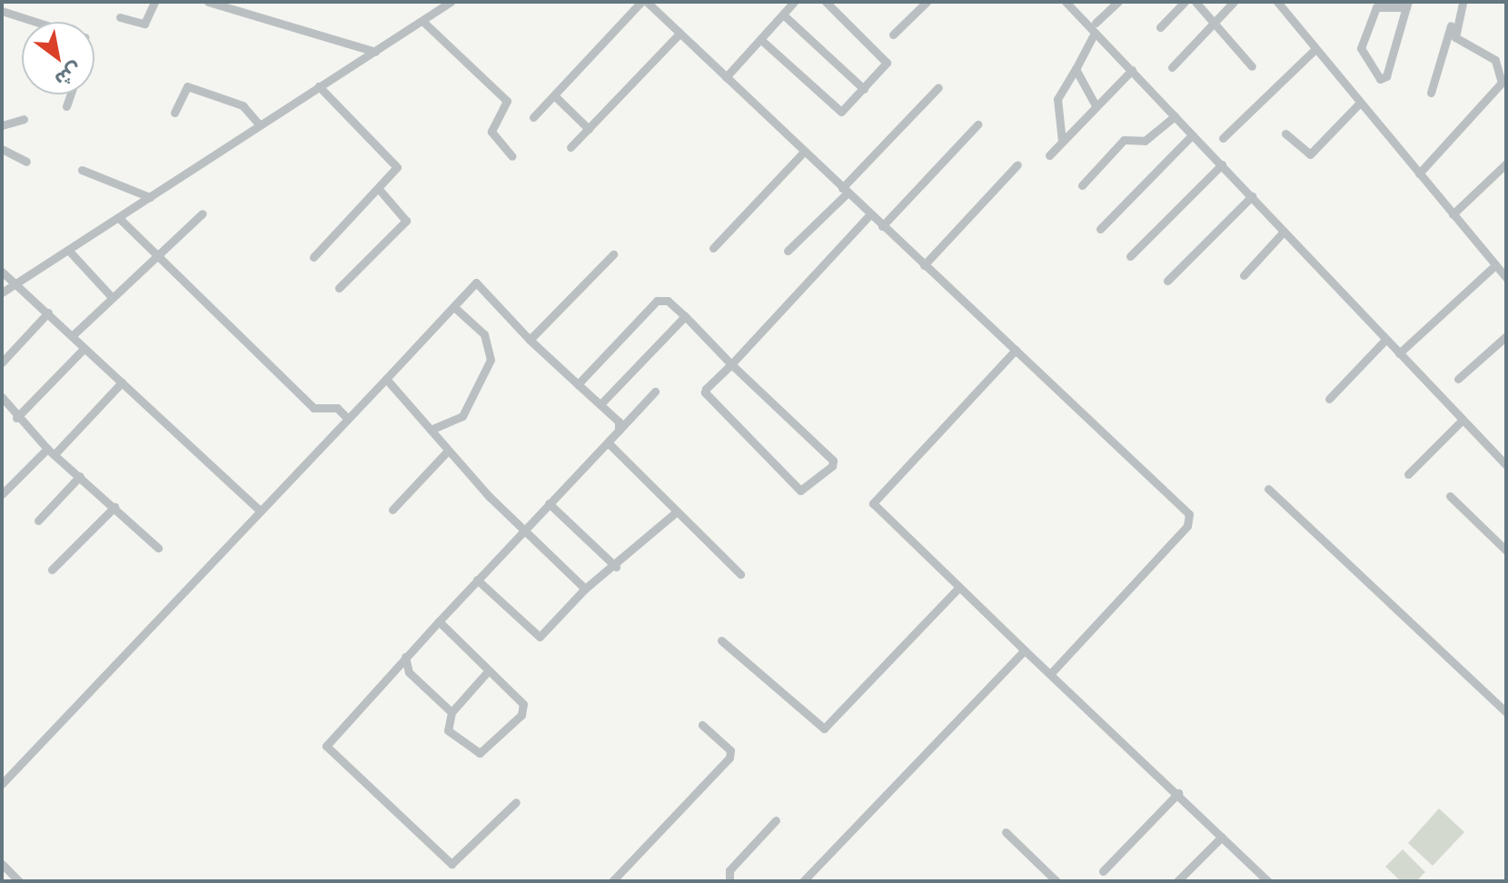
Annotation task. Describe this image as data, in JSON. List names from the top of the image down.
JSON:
{
  "north": "bottom right"
}
